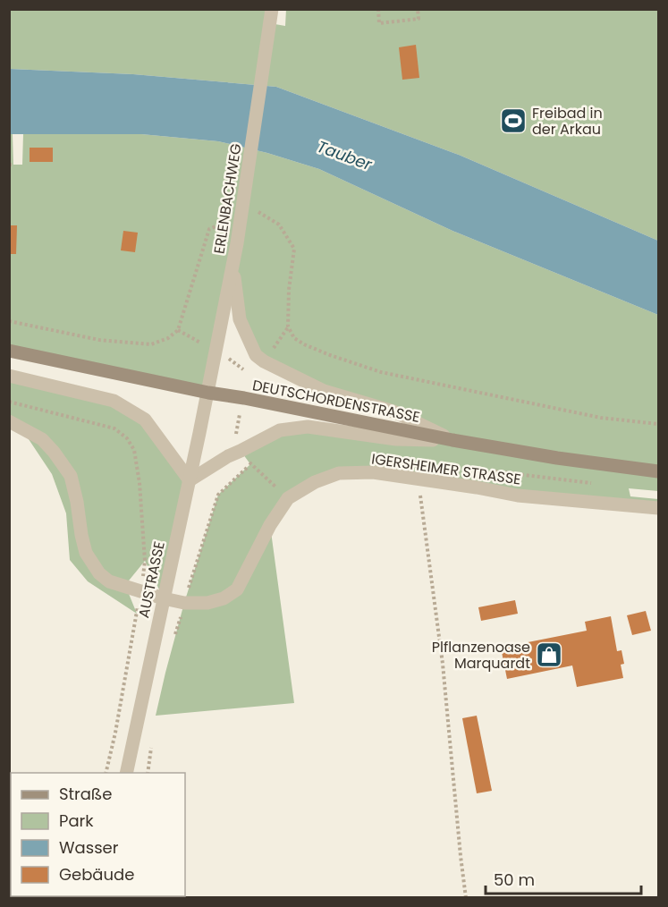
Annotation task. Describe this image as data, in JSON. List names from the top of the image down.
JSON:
{
  "streets": {
    "street": [
      "ERLENBACHWEG",
      "DEUTSCHORDENSTRASSE",
      "IGERSHEIMER STRASSE",
      "AUSTRASSE"
    ]
  },
  "crossings": [
    ["ERLENBACHWEG", "DEUTSCHORDENSTRASSE"],
    ["ERLENBACHWEG", "AUSTRASSE"],
    ["DEUTSCHORDENSTRASSE", "AUSTRASSE"],
    ["IGERSHEIMER STRASSE", "AUSTRASSE"]
  ],
  "water": ["Tauber"],
  "places": {
    "sports": ["Freibad in der Arkau"],
    "shop": ["Plflanzenoase Marquardt"]
  },
  "legend": [
    "Straße",
    "Park",
    "Wasser",
    "Gebäude"
  ],
  "scale_bar": "50 m"
}
